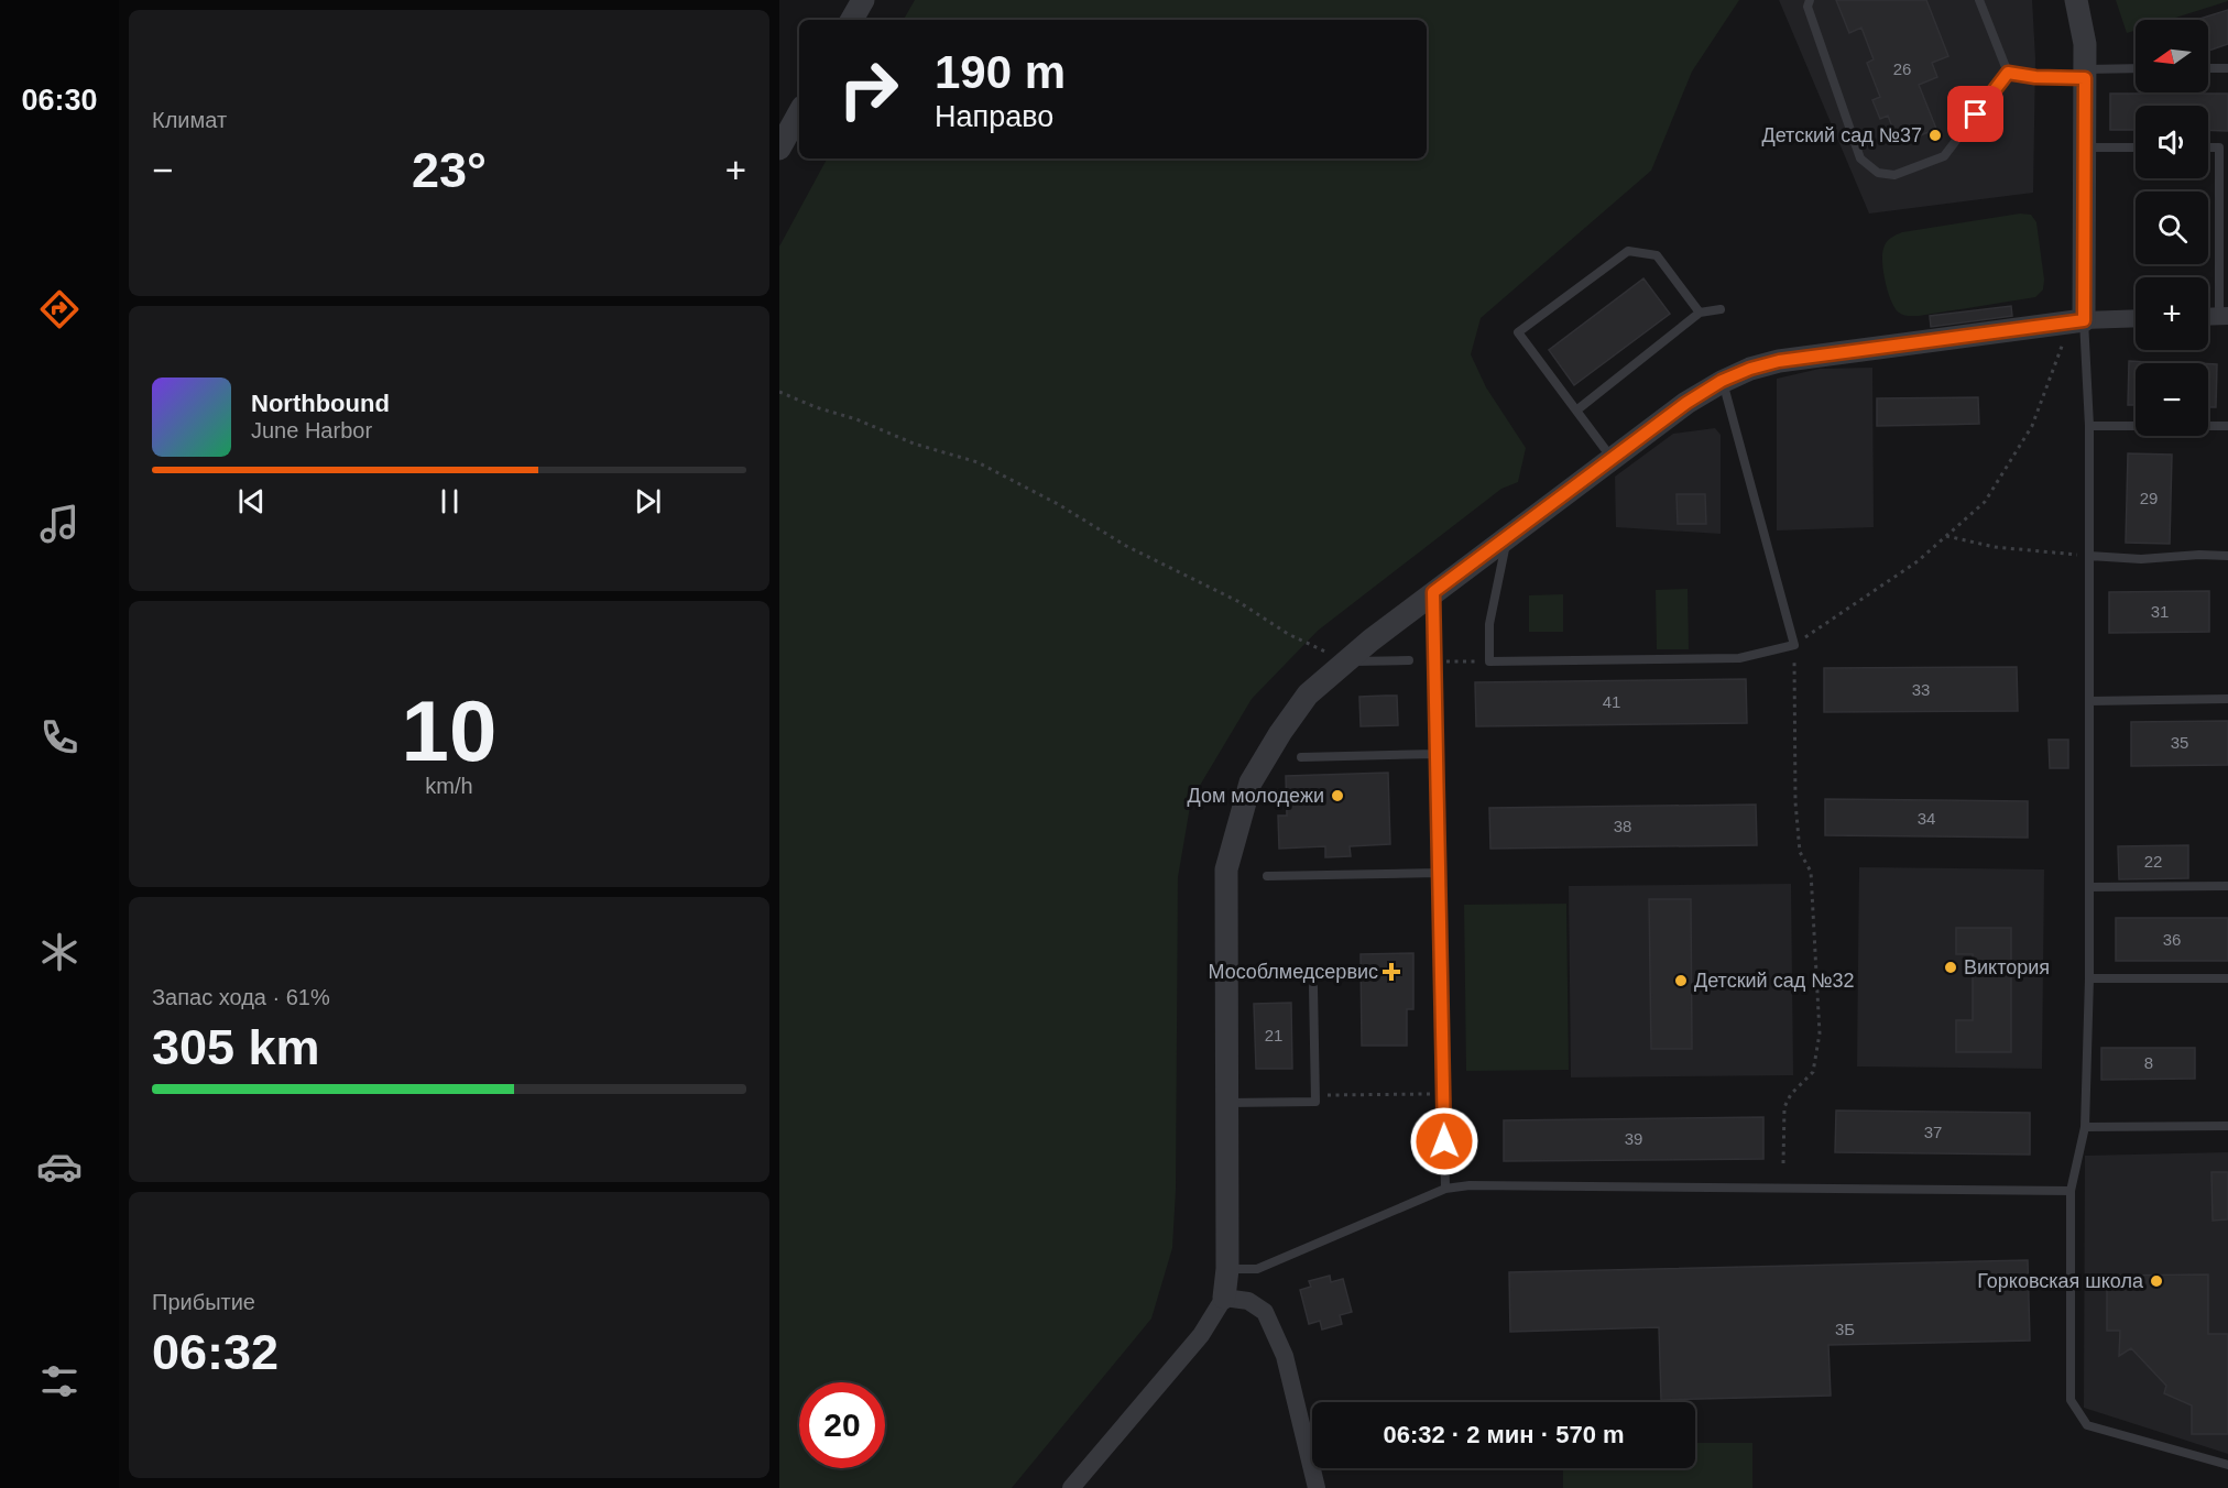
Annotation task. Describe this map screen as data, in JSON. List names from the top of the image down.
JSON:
{
  "places": {
    "other": [
      "Детский сад №37",
      "Дом молодежи",
      "Виктория",
      "Детский сад №32",
      "Горковская школа"
    ],
    "health": ["Мособлмедсервис"]
  },
  "house_numbers": [
    "26",
    "29",
    "31",
    "33",
    "41",
    "35",
    "34",
    "38",
    "22",
    "36",
    "21",
    "8",
    "37",
    "39",
    "3Б"
  ],
  "north": "left",
  "page": {
    "tabs": "06:30",
    "tile": [
      "Климат",
      ["10", "km/h"],
      ["Запас хода · 61%", "305 km"],
      ["Прибытие", "06:32"]
    ],
    "map_buttons": ["+", "−"],
    "turn": ["190 m", "Направо"],
    "heat": ["−", "23°", "+"],
    "song": ["Northbound", "June Harbor"],
    "limit": "20",
    "trip": "06:32 · 2 мин · 570 m"
  }
}
